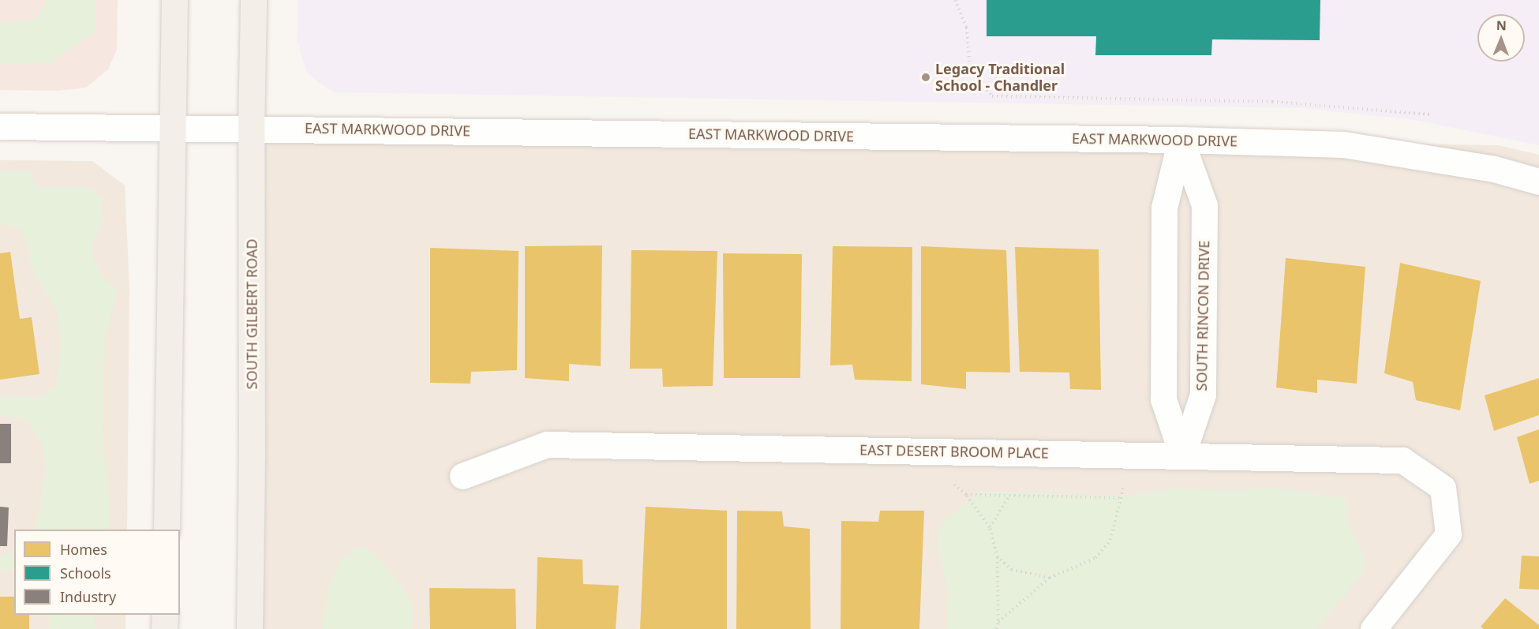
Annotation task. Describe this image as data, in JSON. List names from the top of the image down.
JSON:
{
  "streets": {
    "main road": ["SOUTH GILBERT ROAD"],
    "street": ["EAST MARKWOOD DRIVE", "SOUTH RINCON DRIVE", "EAST DESERT BROOM PLACE"]
  },
  "crossings": [
    ["EAST MARKWOOD DRIVE", "SOUTH GILBERT ROAD"],
    ["EAST MARKWOOD DRIVE", "SOUTH RINCON DRIVE"],
    ["SOUTH RINCON DRIVE", "EAST DESERT BROOM PLACE"]
  ],
  "places": ["Legacy Traditional School - Chandler"],
  "legend": ["Homes", "Schools", "Industry"],
  "north": "top"
}
